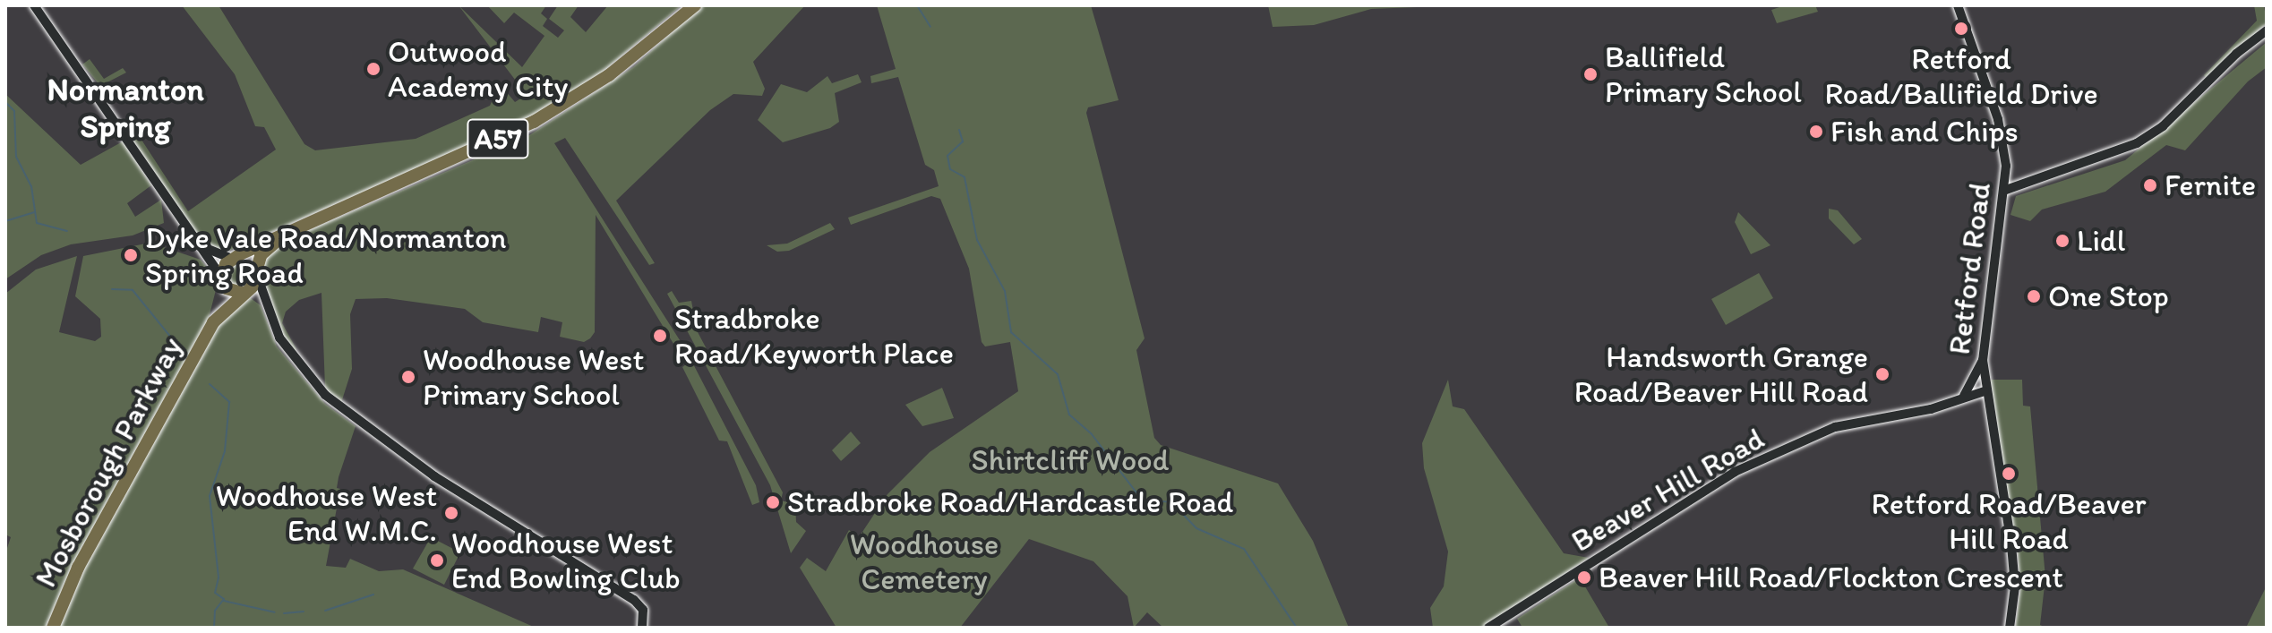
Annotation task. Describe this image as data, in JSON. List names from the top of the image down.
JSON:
{
  "streets": {
    "highway": ["A57", "Mosborough Parkway"],
    "main road": ["Retford Road", "Beaver Hill Road"]
  },
  "crossings": [
    ["A57", "Mosborough Parkway"],
    ["Retford Road", "Beaver Hill Road"]
  ],
  "districts": ["Normanton Spring"],
  "parks": ["Shirtcliff Wood", "Woodhouse Cemetery"],
  "places": [
    "Retford Road/Ballifield Drive",
    "Outwood Academy City",
    "Ballifield Primary School",
    "Fish and Chips",
    "Fernite",
    "Lidl",
    "Dyke Vale Road/Normanton Spring Road",
    "One Stop",
    "Stradbroke Road/Keyworth Place",
    "Handsworth Grange Road/Beaver Hill Road",
    "Woodhouse West Primary School",
    "Retford Road/Beaver Hill Road",
    "Stradbroke Road/Hardcastle Road",
    "Woodhouse West End W.M.C.",
    "Woodhouse West End Bowling Club",
    "Beaver Hill Road/Flockton Crescent"
  ]
}
